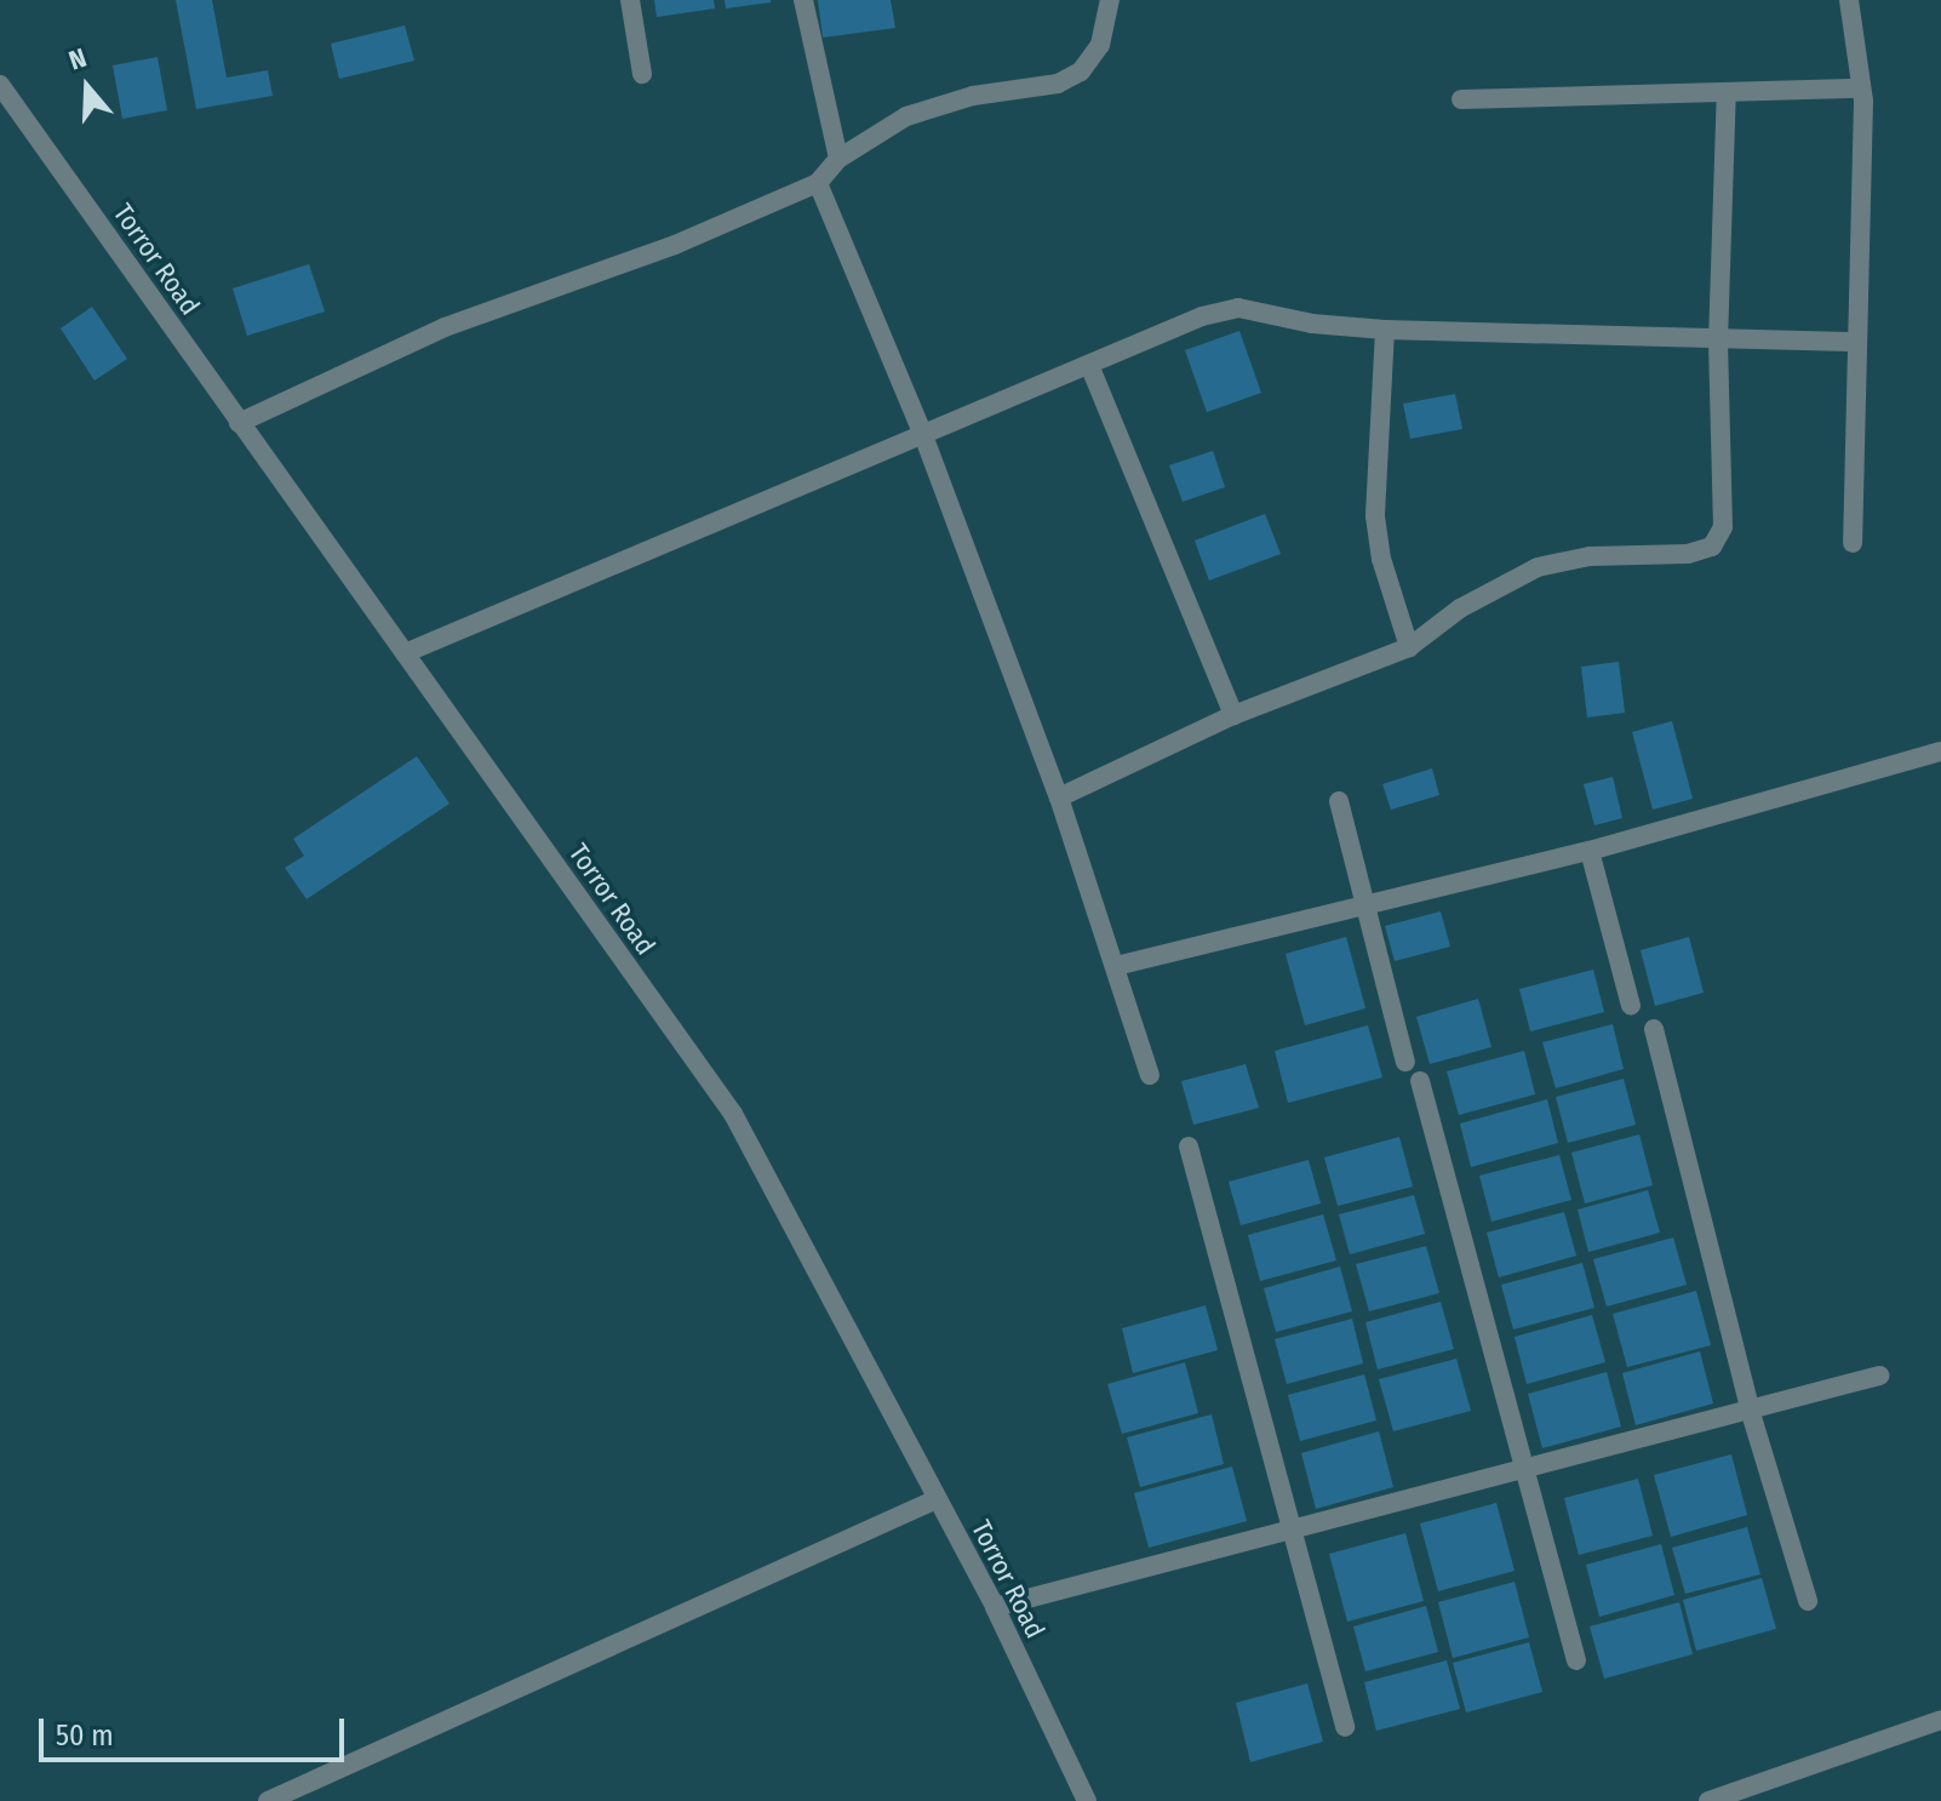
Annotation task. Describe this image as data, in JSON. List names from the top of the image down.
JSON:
{
  "streets": {
    "street": ["Torror Road"]
  },
  "scale_bar": "50 m",
  "north": "top"
}
